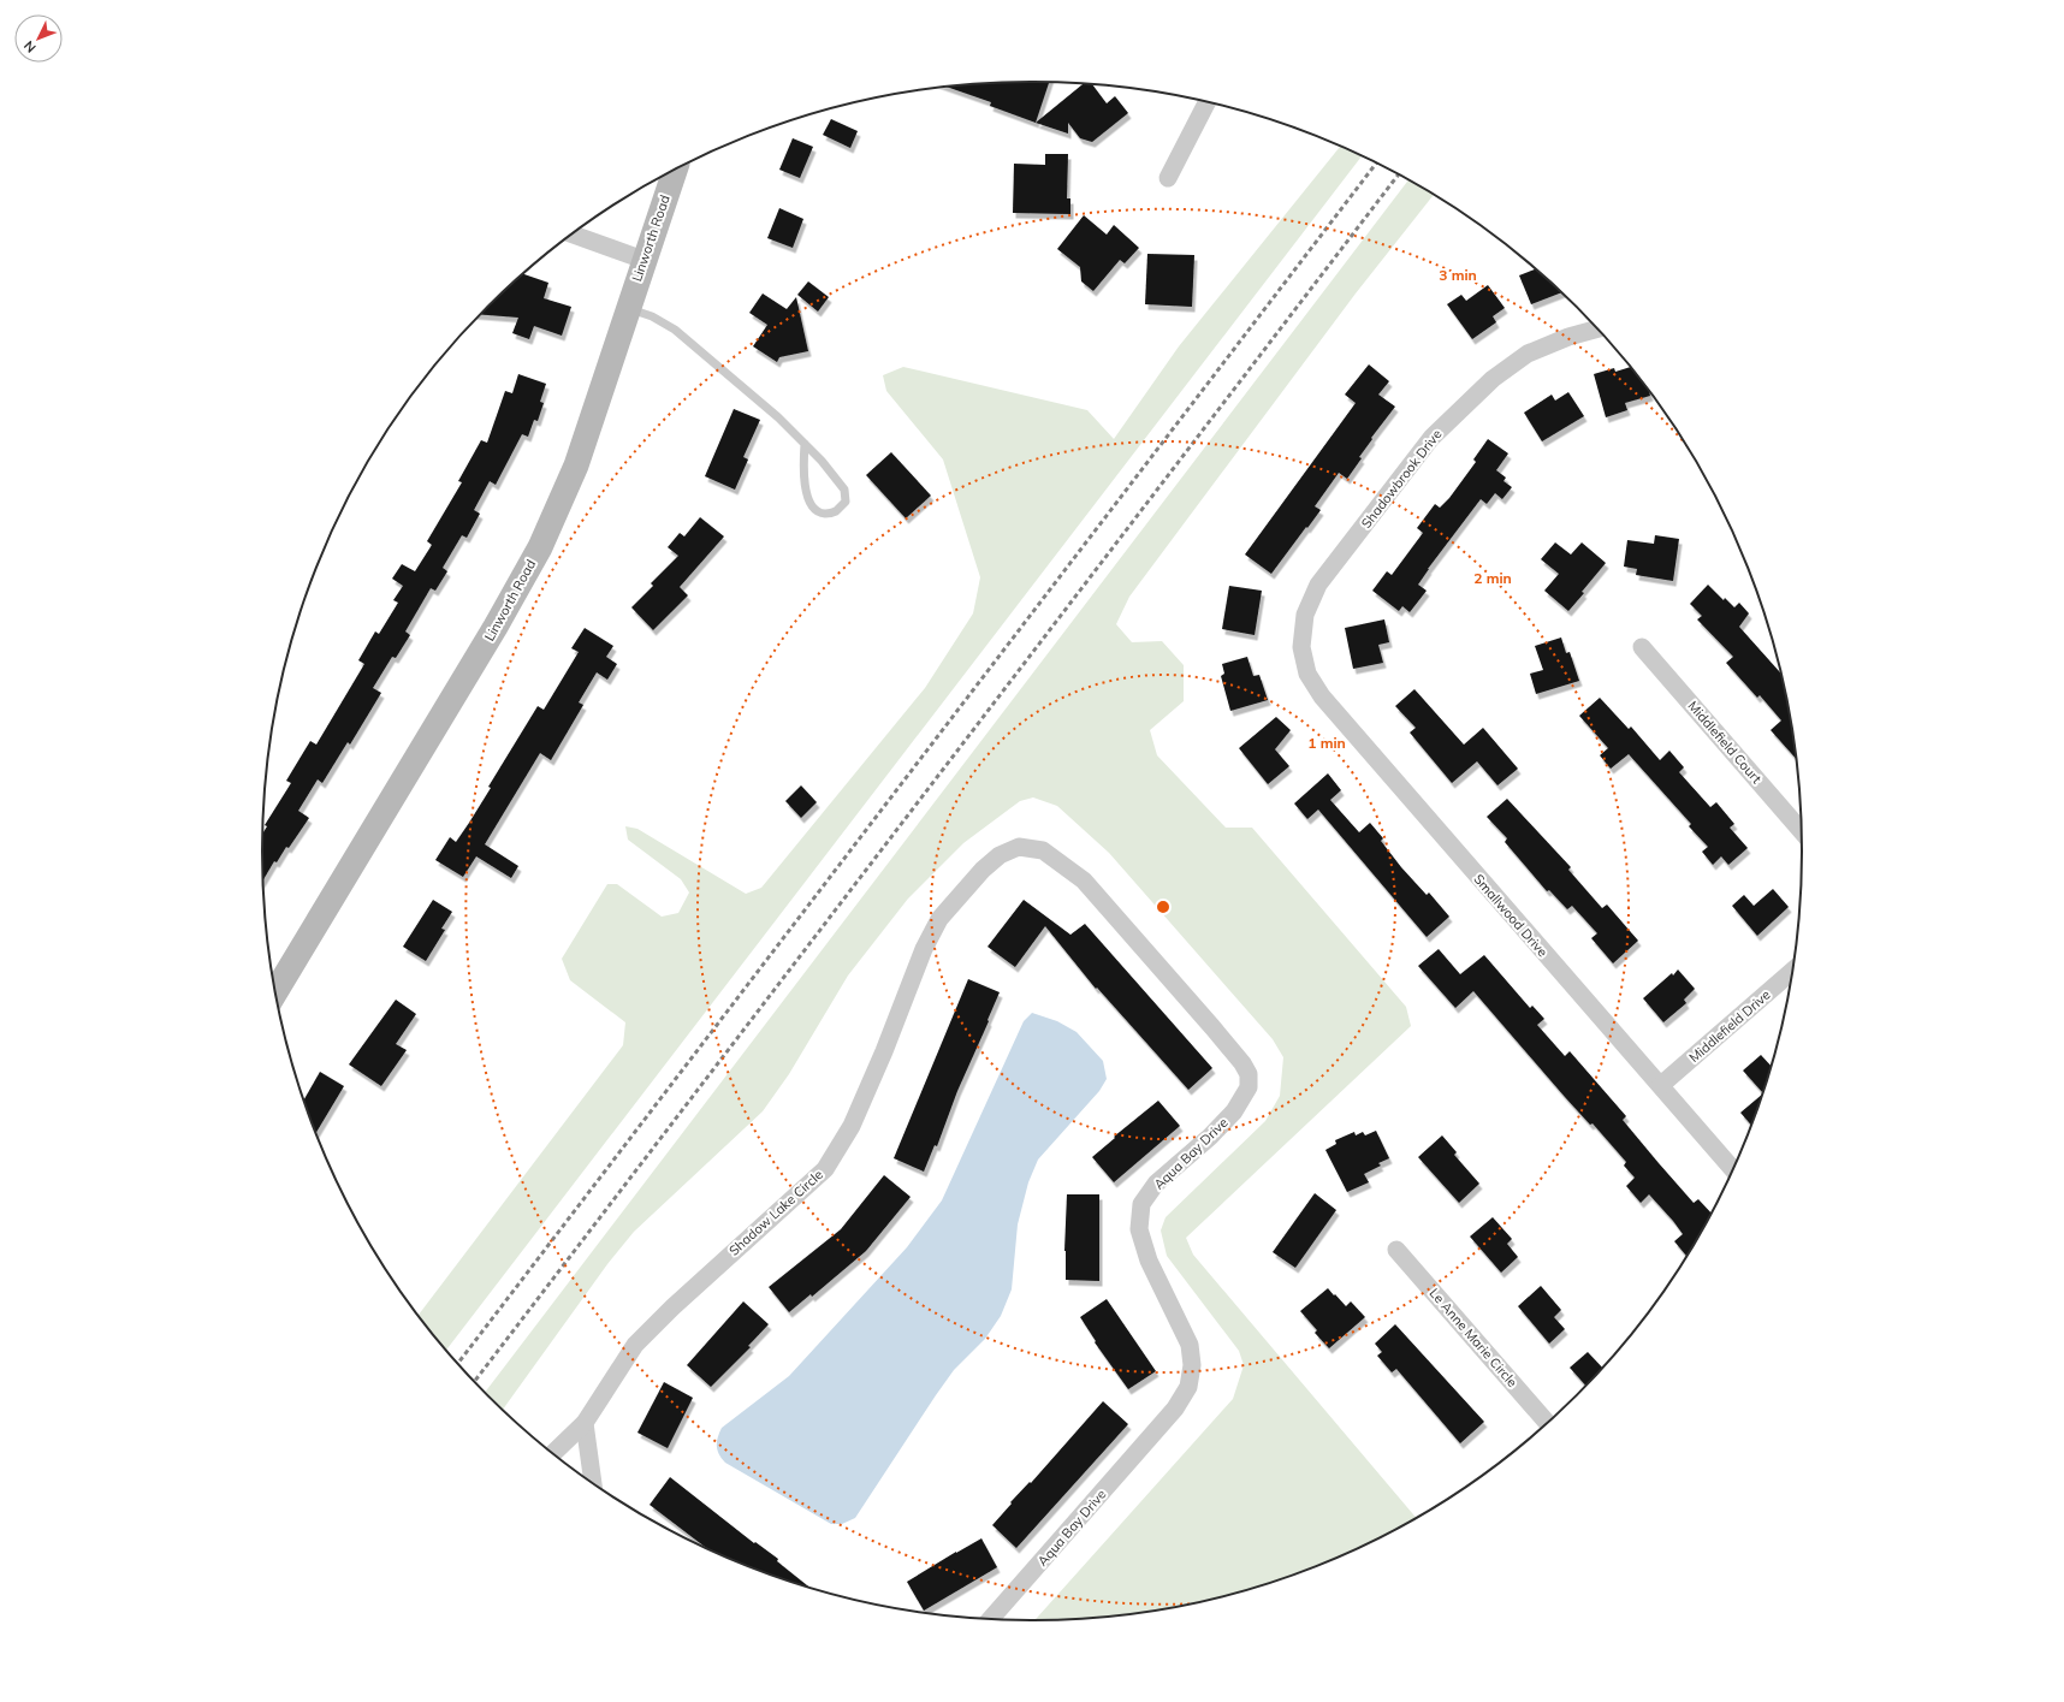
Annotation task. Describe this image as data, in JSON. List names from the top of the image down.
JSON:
{
  "streets": {
    "main road": ["Linworth Road"],
    "street": [
      "Shadowbrook Drive",
      "Middlefield Court",
      "Smallwood Drive",
      "Middlefield Drive",
      "Aqua Bay Drive",
      "Shadow Lake Circle",
      "Le Anne Marie Circle"
    ]
  },
  "crossings": [
    ["Shadowbrook Drive", "Smallwood Drive"],
    ["Smallwood Drive", "Middlefield Drive"],
    ["Aqua Bay Drive", "Shadow Lake Circle"]
  ],
  "north": "bottom left",
  "rings": ["3 min", "2 min", "1 min"]
}
